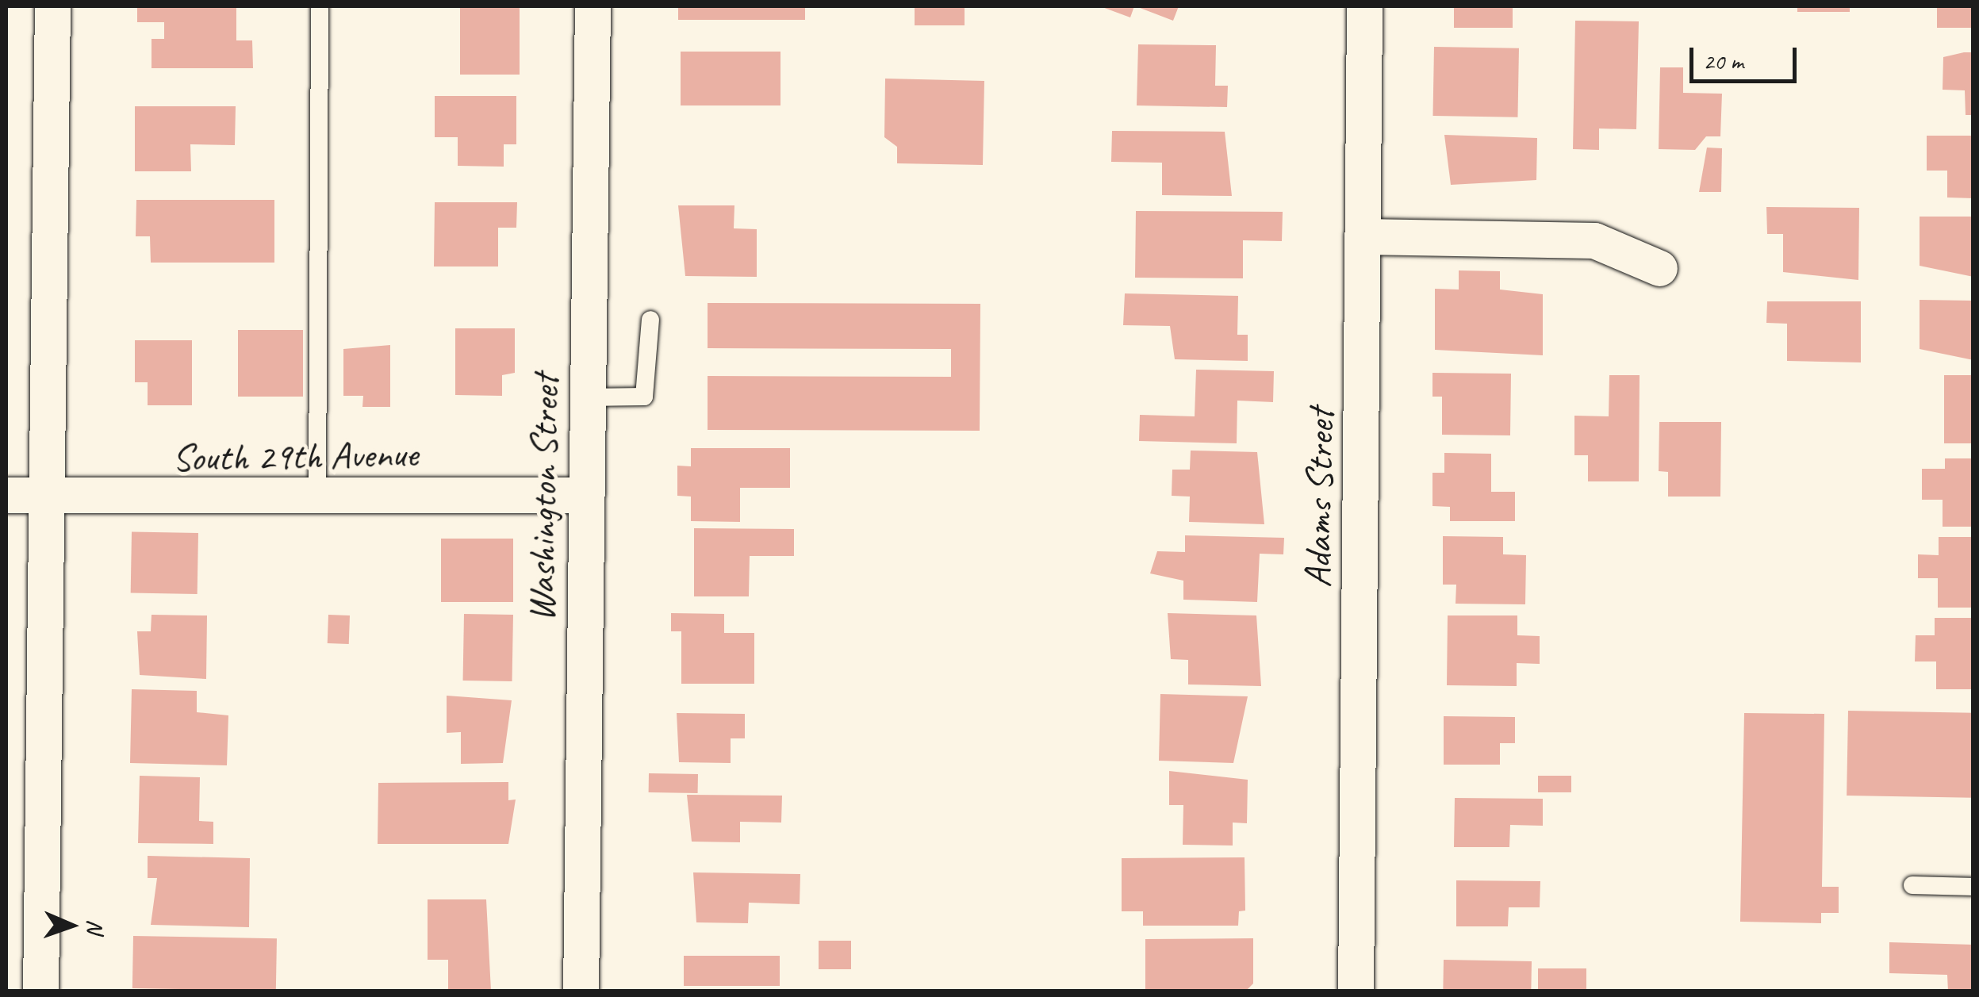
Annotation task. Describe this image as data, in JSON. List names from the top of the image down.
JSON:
{
  "streets": {
    "street": ["South 29th Avenue", "Washington Street", "Adams Street"]
  },
  "crossings": [
    ["South 29th Avenue", "Washington Street"]
  ],
  "scale_bar": "20 m",
  "north": "right"
}
